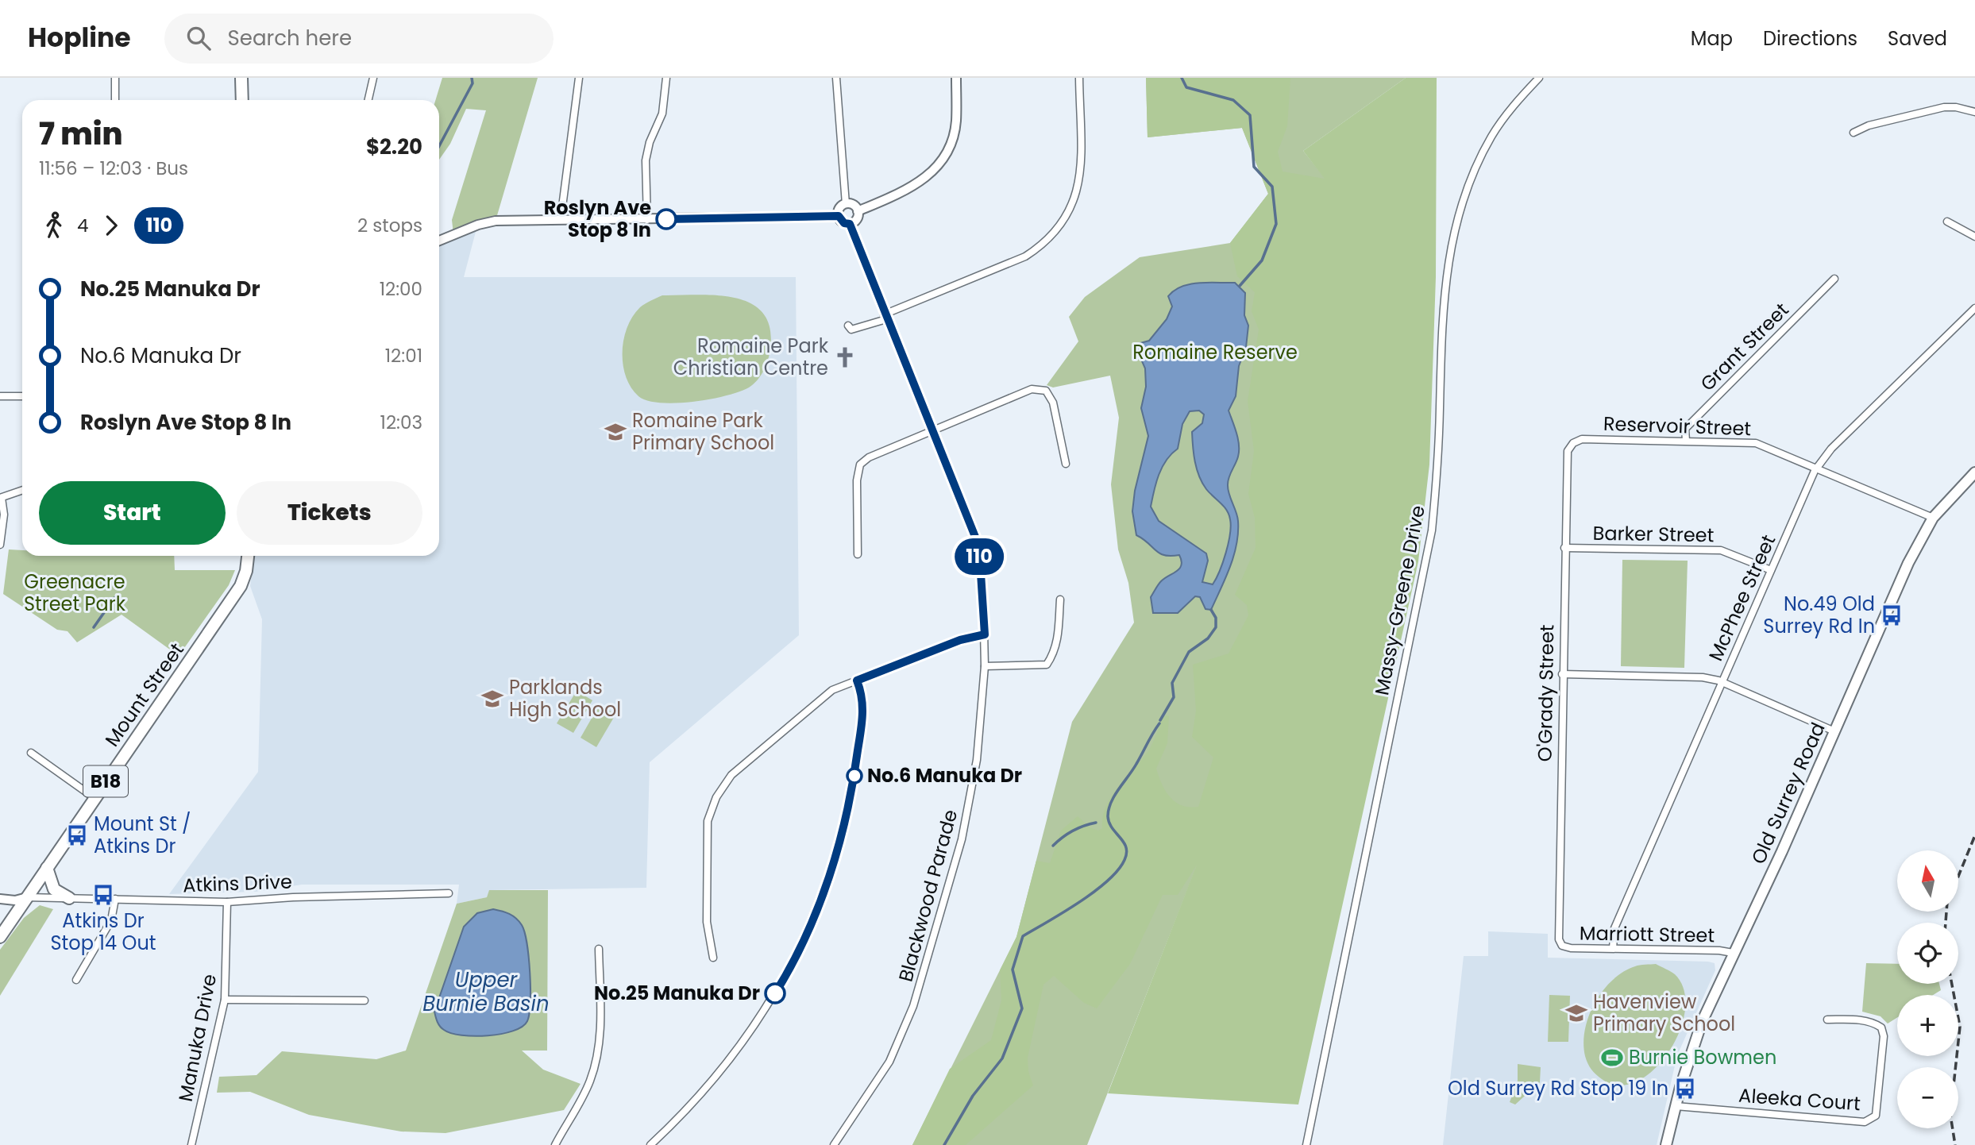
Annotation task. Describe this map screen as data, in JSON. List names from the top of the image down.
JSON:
{
  "streets": {
    "highway": ["Mount Street", "B18"],
    "main road": ["Old Surrey Road"],
    "street": [
      "Grant Street",
      "Reservoir Street",
      "Barker Street",
      "McPhee Street",
      "Massy-Greene Drive",
      "O'Grady Street",
      "Atkins Drive",
      "Blackwood Parade",
      "Marriott Street",
      "Manuka Drive",
      "Aleeka Court"
    ]
  },
  "crossings": [
    ["Grant Street", "Reservoir Street"],
    ["Reservoir Street", "McPhee Street"],
    ["Reservoir Street", "O'Grady Street"],
    ["Reservoir Street", "Old Surrey Road"],
    ["Barker Street", "McPhee Street"],
    ["Barker Street", "O'Grady Street"],
    ["McPhee Street", "Marriott Street"],
    ["O'Grady Street", "Marriott Street"],
    ["Mount Street", "Atkins Drive"],
    ["Old Surrey Road", "Marriott Street"],
    ["Old Surrey Road", "Aleeka Court"],
    ["Atkins Drive", "Manuka Drive"]
  ],
  "water": ["Upper Burnie Basin"],
  "parks": ["Romaine Reserve", "Greenacre Street Park"],
  "places": {
    "other": ["Roslyn Ave Stop 8 In", "No.6 Manuka Dr", "No.25 Manuka Dr"],
    "church": ["Romaine Park Christian Centre"],
    "school or university": ["Romaine Park Primary School", "Parklands High School", "Havenview Primary School"],
    "bus stop": [
      "No.49 Old Surrey Rd In",
      "Mount St / Atkins Dr",
      "Atkins Dr Stop 14 Out",
      "Old Surrey Rd Stop 19 In"
    ],
    "sports": ["Burnie Bowmen"]
  },
  "lines": ["bus line 110"],
  "north": "top",
  "page": {
    "header": "Hopline",
    "search": "Search here",
    "nav": ["Map", "Directions", "Saved"],
    "on_map": "110",
    "heading": ["7 min", "11:56 – 12:03 · Bus", "$2.20"],
    "legs": ["4", "110", "2 stops"],
    "list": [
      {
        "name": "No.25 Manuka Dr",
        "value": "12:00"
      },
      {
        "name": "No.6 Manuka Dr",
        "value": "12:01"
      },
      {
        "name": "Roslyn Ave Stop 8 In",
        "value": "12:03"
      }
    ],
    "buttons": ["Start", "Tickets"],
    "map_buttons": ["+", "−"]
  }
}
